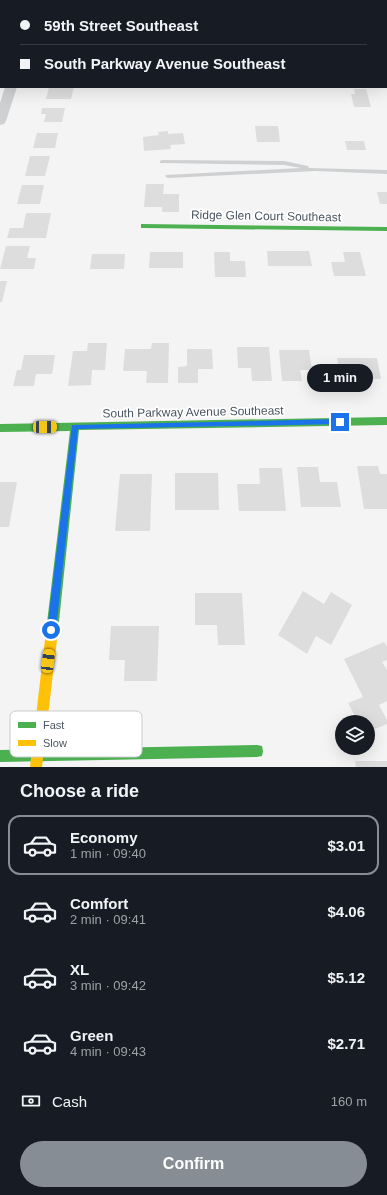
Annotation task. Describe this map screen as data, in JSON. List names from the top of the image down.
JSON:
{
  "streets": {
    "street": ["Ridge Glen Court Southeast", "South Parkway Avenue Southeast"]
  },
  "legend": ["Fast", "Slow"],
  "page": {
    "banner": ["59th Street Southeast", "South Parkway Avenue Southeast"],
    "bubble": "1 min",
    "heading": "Choose a ride",
    "list": [
      {
        "name": "Economy",
        "note": "1 min · 09:40",
        "value": "$3.01"
      },
      {
        "name": "Comfort",
        "note": "2 min · 09:41",
        "value": "$4.06"
      },
      {
        "name": "XL",
        "note": "3 min · 09:42",
        "value": "$5.12"
      },
      {
        "name": "Green",
        "note": "4 min · 09:43",
        "value": "$2.71"
      }
    ],
    "pay": ["Cash", "160 m"],
    "buttons": "Confirm"
  }
}
